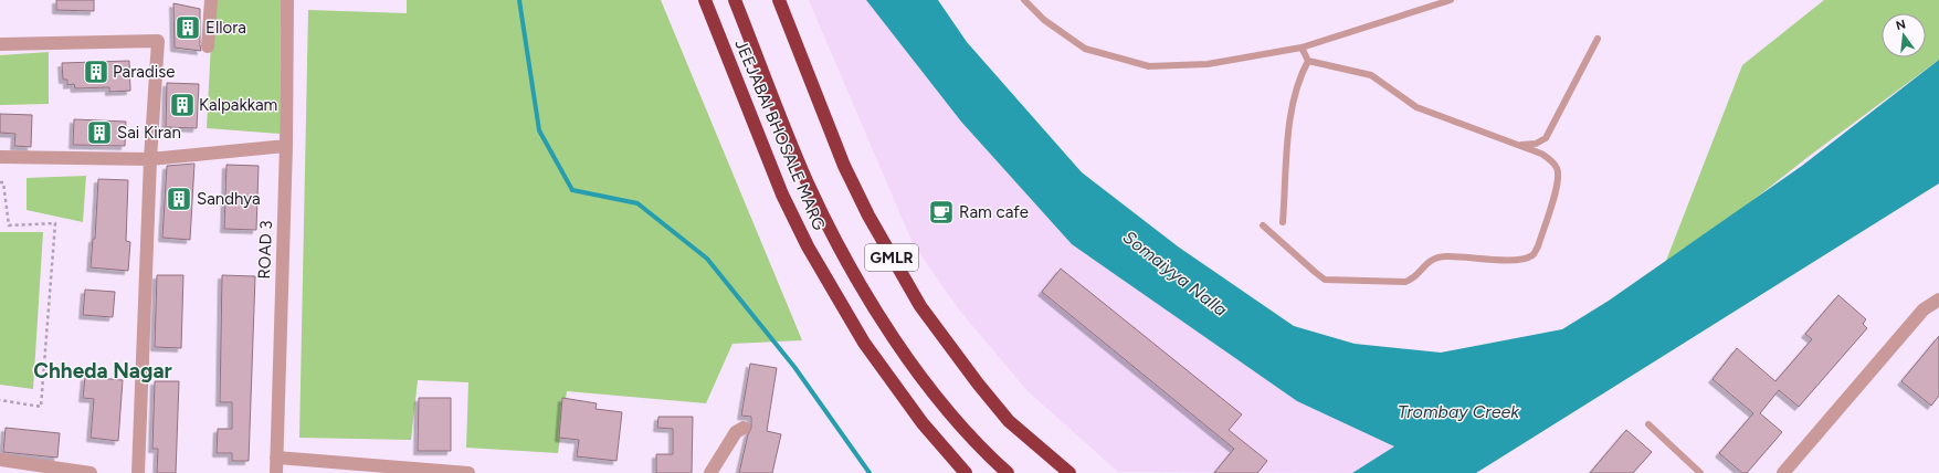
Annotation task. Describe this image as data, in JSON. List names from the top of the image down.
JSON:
{
  "streets": {
    "highway": ["JEEJABAI BHOSALE MARG", "GMLR"],
    "street": ["ROAD 3"]
  },
  "districts": ["Chheda Nagar"],
  "water": ["Somaiyya Nalla", "Trombay Creek"],
  "places": {
    "building": [
      "Ellora",
      "Paradise",
      "Kalpakkam",
      "Sai Kiran",
      "Sandhya"
    ],
    "cafe": ["Ram cafe"]
  },
  "north": "top"
}
